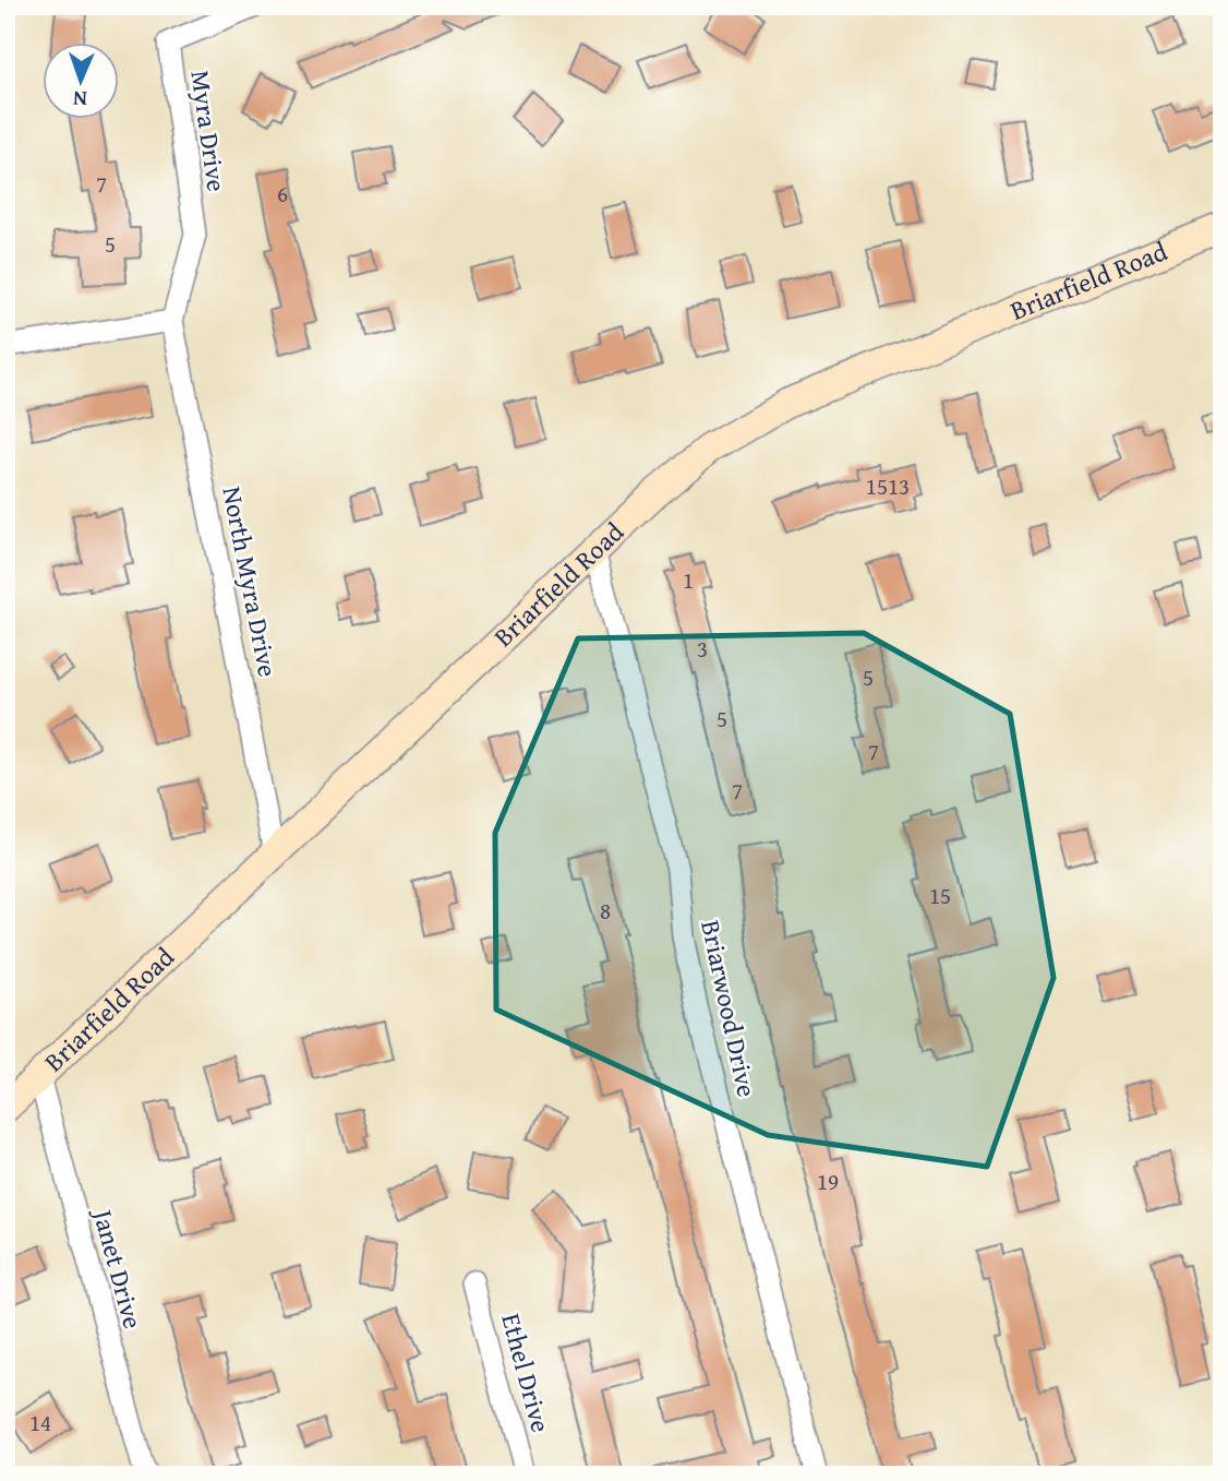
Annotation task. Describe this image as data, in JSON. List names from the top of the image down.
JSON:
{
  "streets": {
    "main road": ["Briarfield Road"],
    "street": [
      "Myra Drive",
      "North Myra Drive",
      "Briarwood Drive",
      "Janet Drive",
      "Ethel Drive"
    ]
  },
  "crossings": [
    ["Myra Drive", "North Myra Drive"],
    ["Briarfield Road", "North Myra Drive"],
    ["Briarfield Road", "Briarwood Drive"],
    ["Briarfield Road", "Janet Drive"]
  ],
  "house_numbers": [
    "7",
    "6",
    "5",
    "1513",
    "1",
    "3",
    "5",
    "5",
    "7",
    "7",
    "15",
    "8",
    "19",
    "14"
  ],
  "north": "bottom"
}
